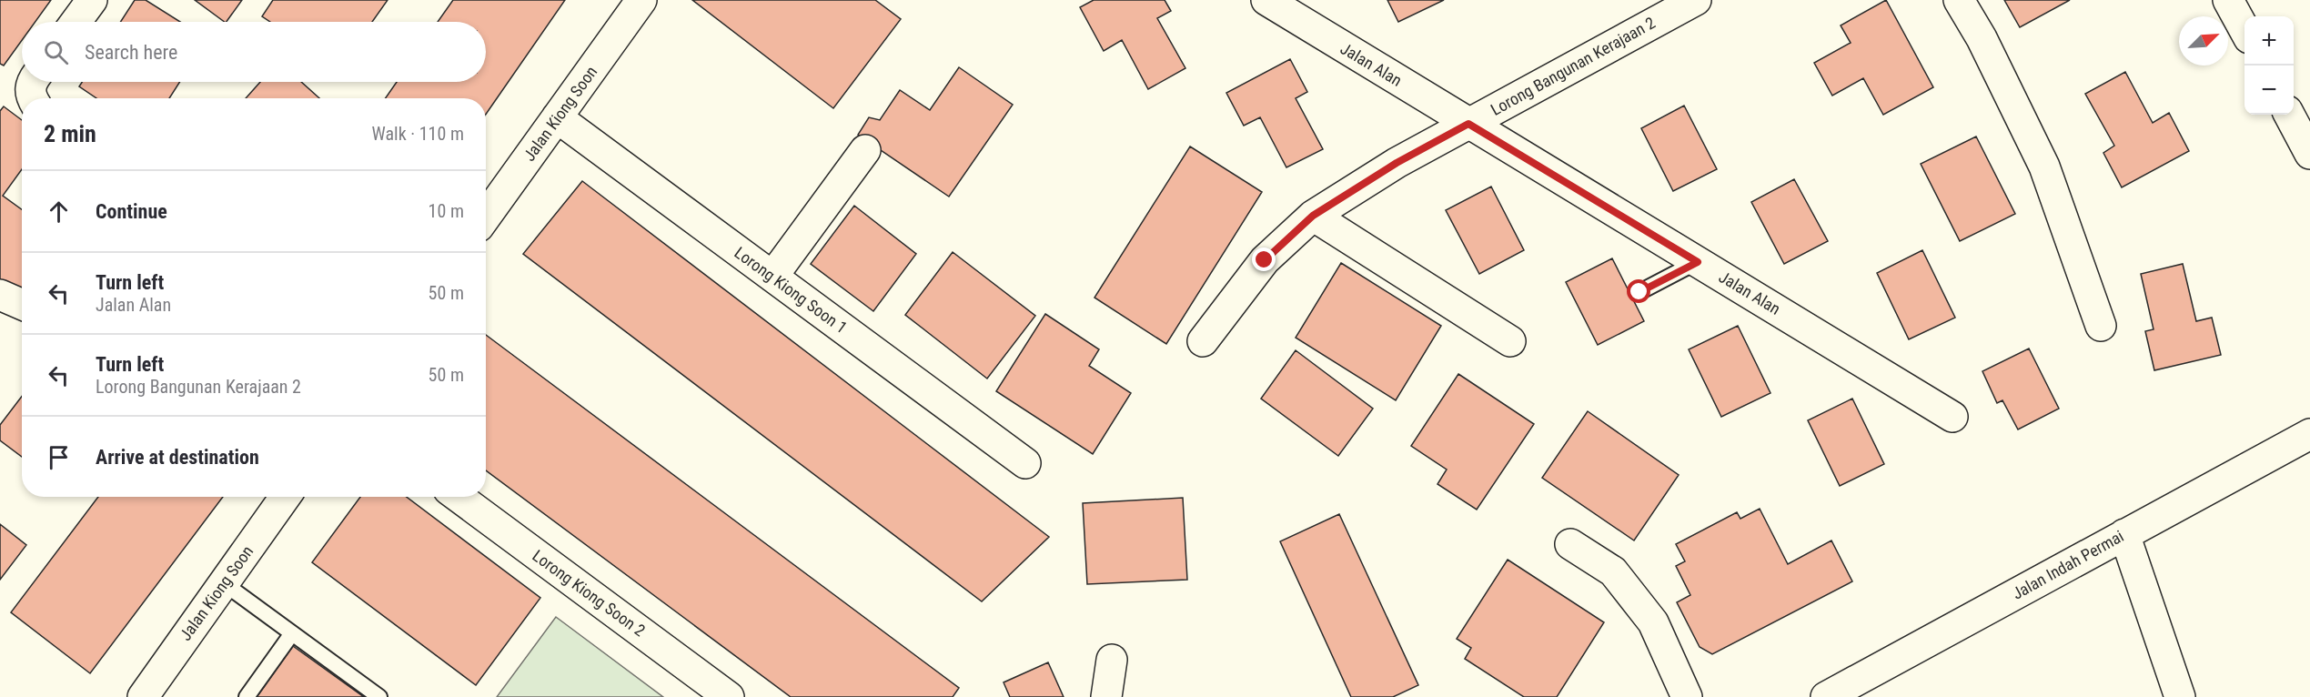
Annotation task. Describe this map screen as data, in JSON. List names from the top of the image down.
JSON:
{
  "streets": {
    "street": [
      "Jalan Alan",
      "Lorong Bangunan Kerajaan 2",
      "Jalan Kiong Soon",
      "Lorong Kiong Soon 1",
      "Jalan Indah Permai",
      "Lorong Kiong Soon 2"
    ]
  },
  "crossings": [
    ["Jalan Alan", "Lorong Bangunan Kerajaan 2"],
    ["Jalan Kiong Soon", "Lorong Kiong Soon 1"]
  ],
  "north": "top right",
  "page": {
    "map_buttons": ["+", "−"],
    "search": "Search here",
    "heading": ["2 min", "Walk · 110 m"],
    "list": [
      ["Continue", "10 m"],
      ["Turn left", "Jalan Alan", "50 m"],
      ["Turn left", "Lorong Bangunan Kerajaan 2", "50 m"],
      "Arrive at destination"
    ]
  }
}
